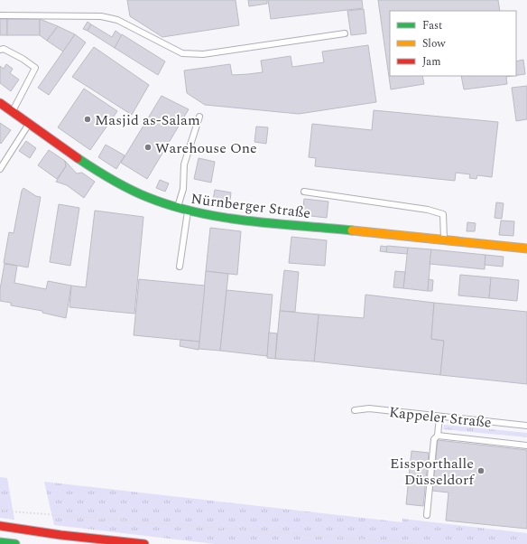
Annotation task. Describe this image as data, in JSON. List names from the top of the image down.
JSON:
{
  "streets": {
    "main road": ["Nürnberger Straße"],
    "lane": ["Kappeler Straße"]
  },
  "places": ["Masjid as-Salam", "Warehouse One", "Eissporthalle Düsseldorf"],
  "legend": ["Fast", "Slow", "Jam"]
}
